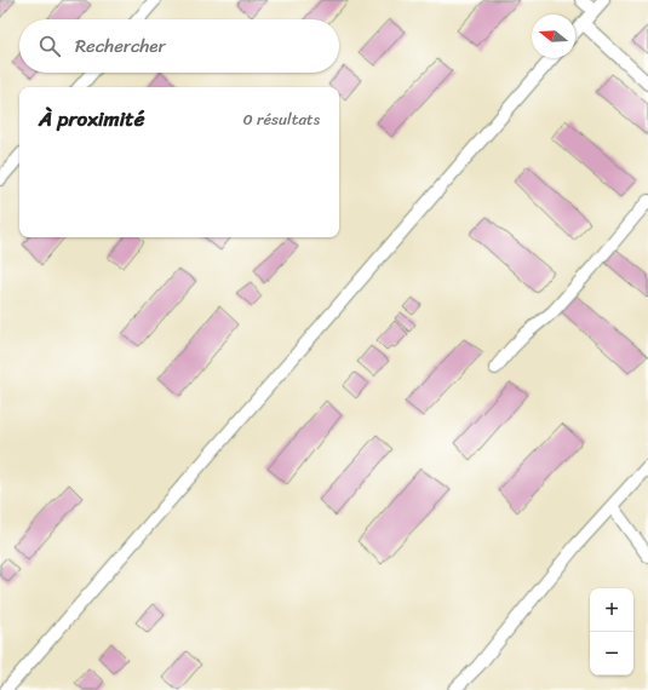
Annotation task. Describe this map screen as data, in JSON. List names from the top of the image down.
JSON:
{
  "north": "left",
  "page": {
    "search": "Rechercher",
    "heading": ["À proximité", "0 résultats"],
    "map_buttons": ["+", "−"]
  }
}
